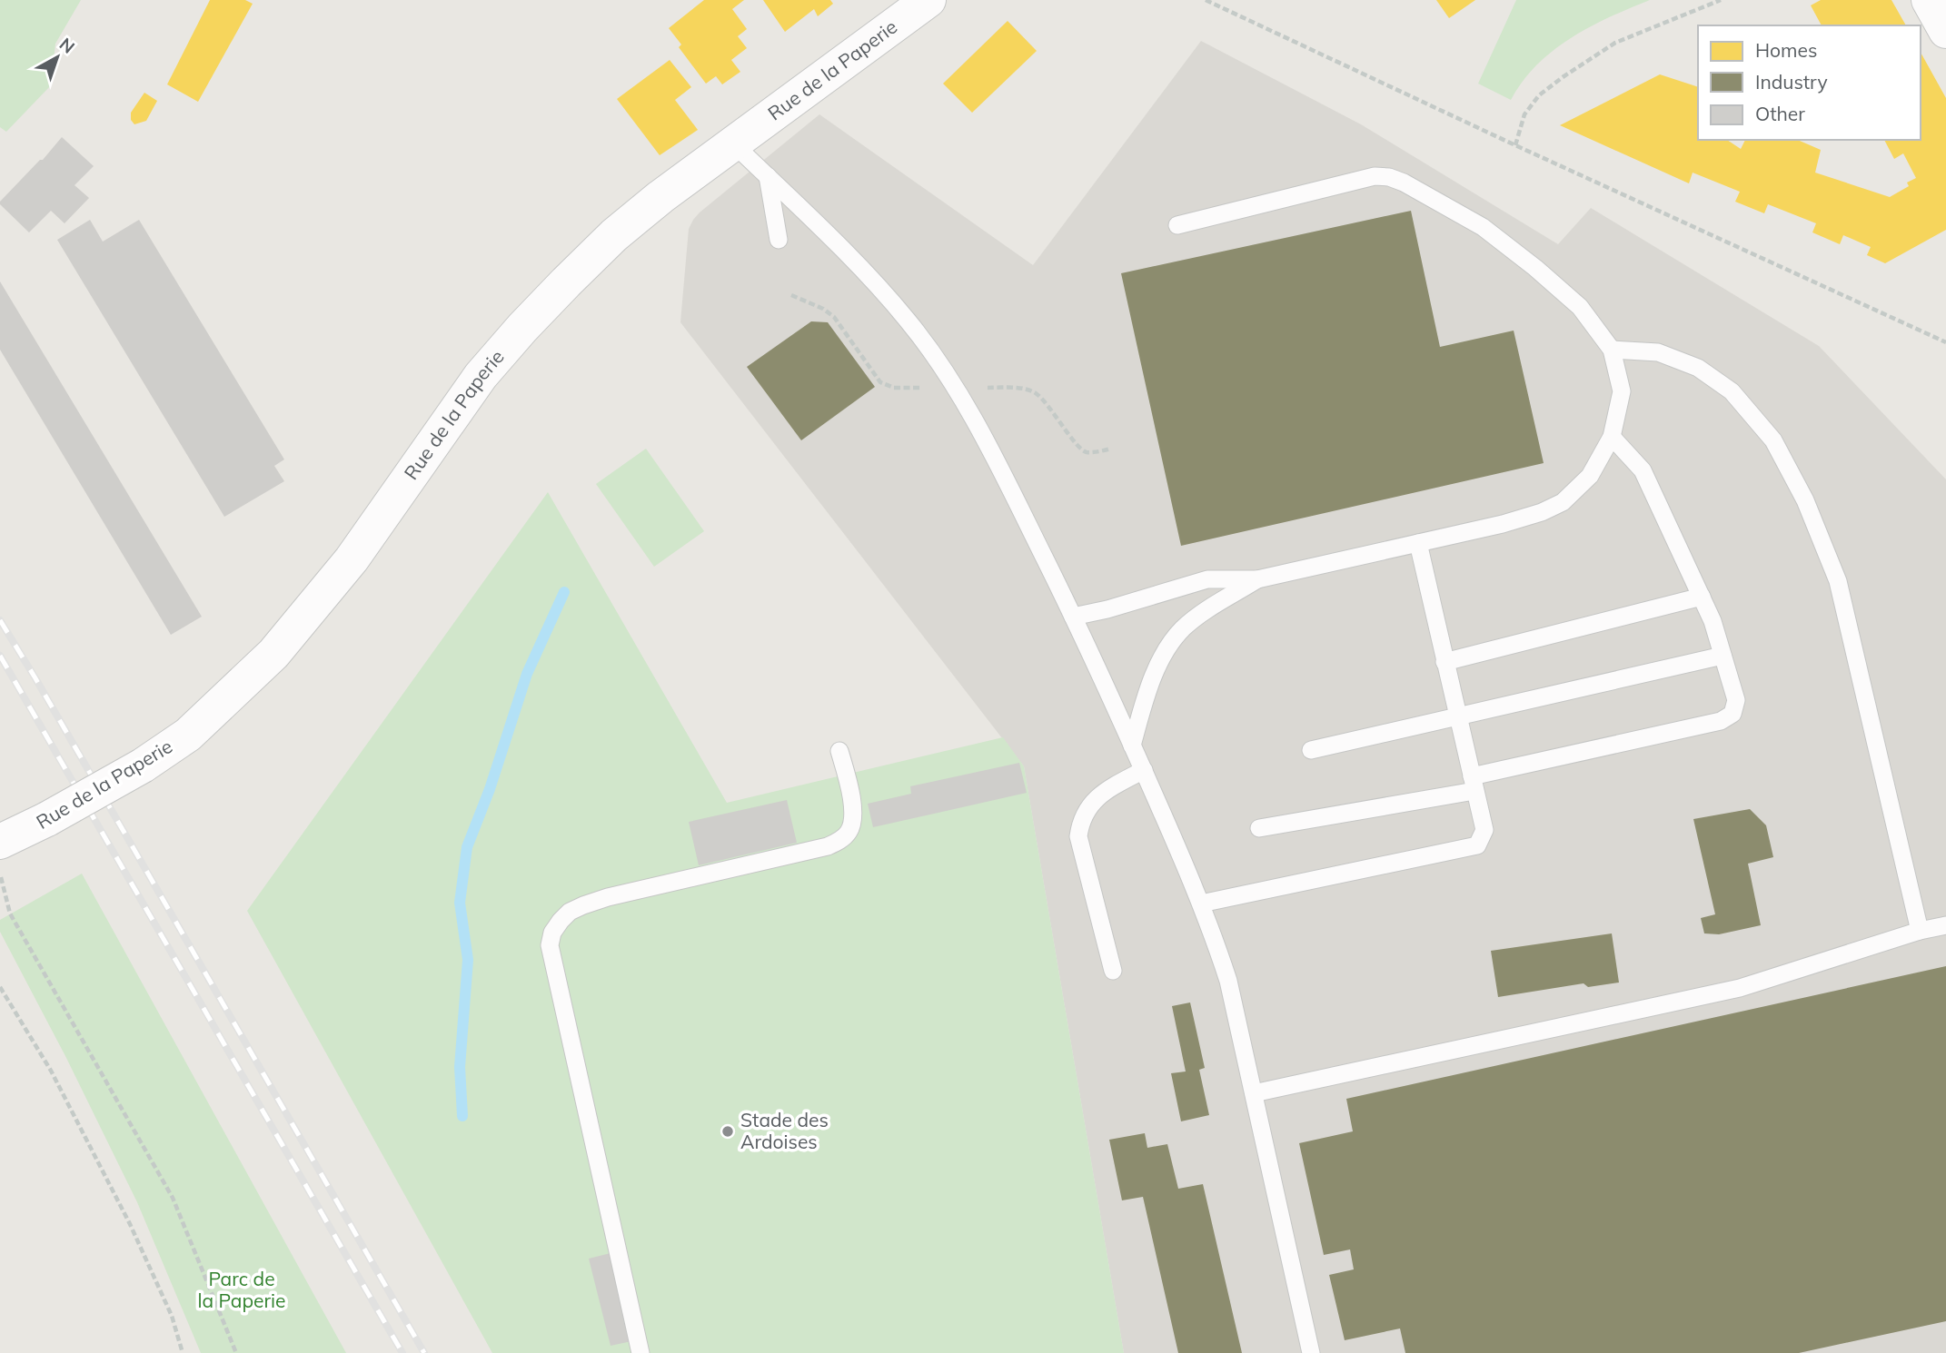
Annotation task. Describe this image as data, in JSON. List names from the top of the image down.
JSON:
{
  "streets": {
    "street": ["Rue de la Paperie"]
  },
  "parks": ["Parc de la Paperie"],
  "places": ["Stade des Ardoises"],
  "legend": ["Homes", "Industry", "Other"],
  "north": "top right"
}
